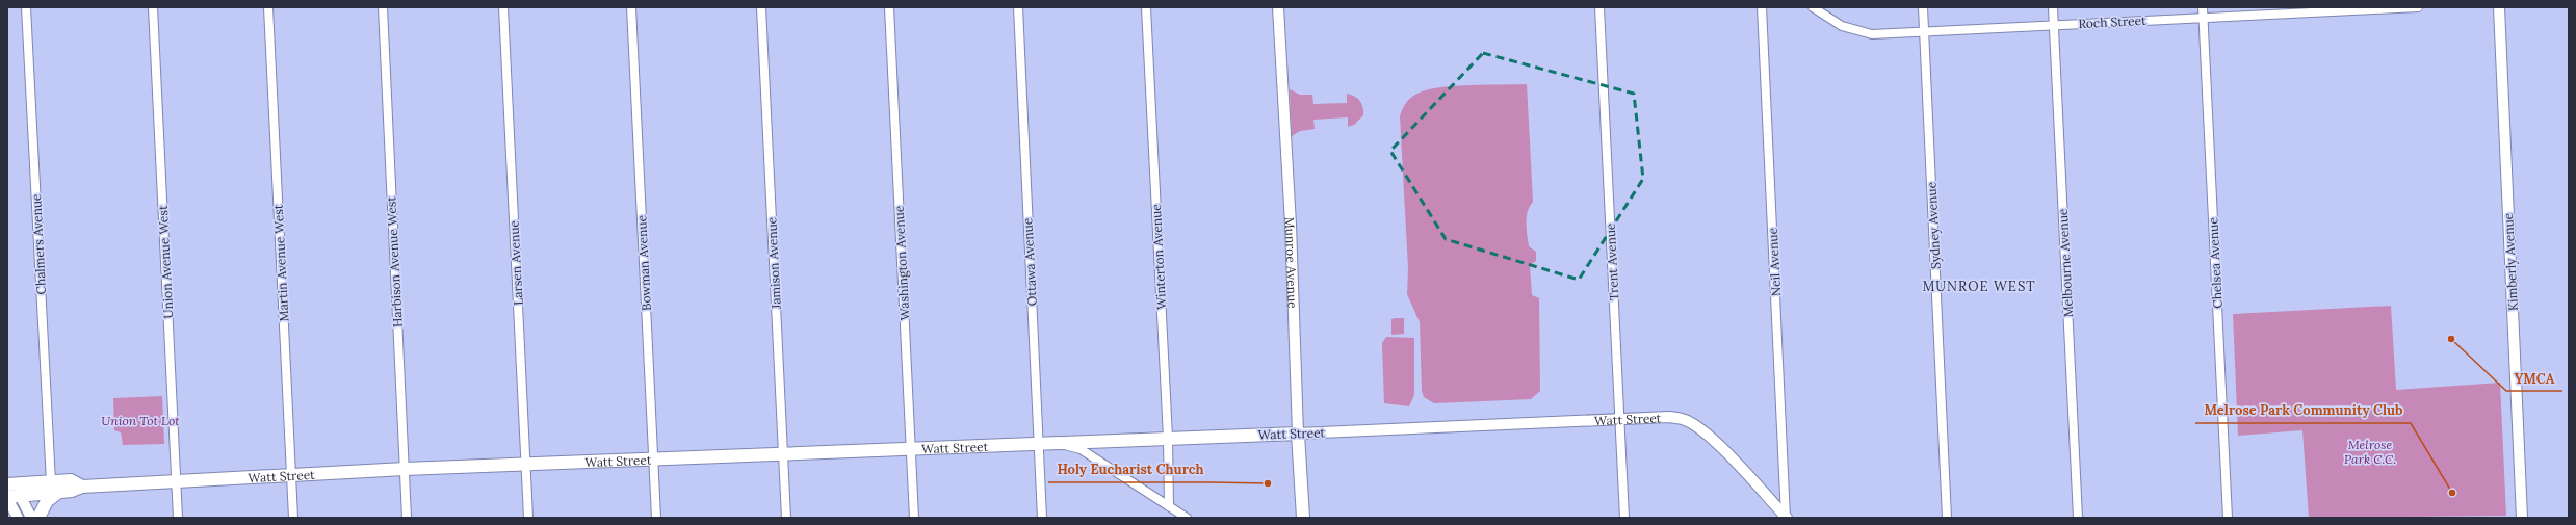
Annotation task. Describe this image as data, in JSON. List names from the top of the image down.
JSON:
{
  "streets": {
    "main road": ["Munroe Avenue", "Watt Street"],
    "street": [
      "Roch Street",
      "Sydney Avenue",
      "Chalmers Avenue",
      "Winterton Avenue",
      "Union Avenue West",
      "Harbison Avenue West",
      "Ottawa Avenue",
      "Trent Avenue",
      "Neil Avenue",
      "Kimberly Avenue",
      "Martin Avenue West",
      "Larsen Avenue",
      "Bowman Avenue",
      "Jamison Avenue",
      "Washington Avenue",
      "Melbourne Avenue",
      "Chelsea Avenue"
    ]
  },
  "crossings": [
    ["Roch Street", "Sydney Avenue"],
    ["Roch Street", "Melbourne Avenue"],
    ["Roch Street", "Chelsea Avenue"],
    ["Chalmers Avenue", "Watt Street"],
    ["Winterton Avenue", "Watt Street"],
    ["Union Avenue West", "Watt Street"],
    ["Harbison Avenue West", "Watt Street"],
    ["Ottawa Avenue", "Watt Street"],
    ["Munroe Avenue", "Watt Street"],
    ["Trent Avenue", "Watt Street"],
    ["Neil Avenue", "Watt Street"],
    ["Martin Avenue West", "Watt Street"],
    ["Larsen Avenue", "Watt Street"],
    ["Bowman Avenue", "Watt Street"],
    ["Jamison Avenue", "Watt Street"],
    ["Washington Avenue", "Watt Street"]
  ],
  "districts": ["MUNROE WEST"],
  "parks": ["Union Tot Lot", "Melrose Park C.C."],
  "places": ["YMCA", "Holy Eucharist Church", "Melrose Park Community Club"]
}
